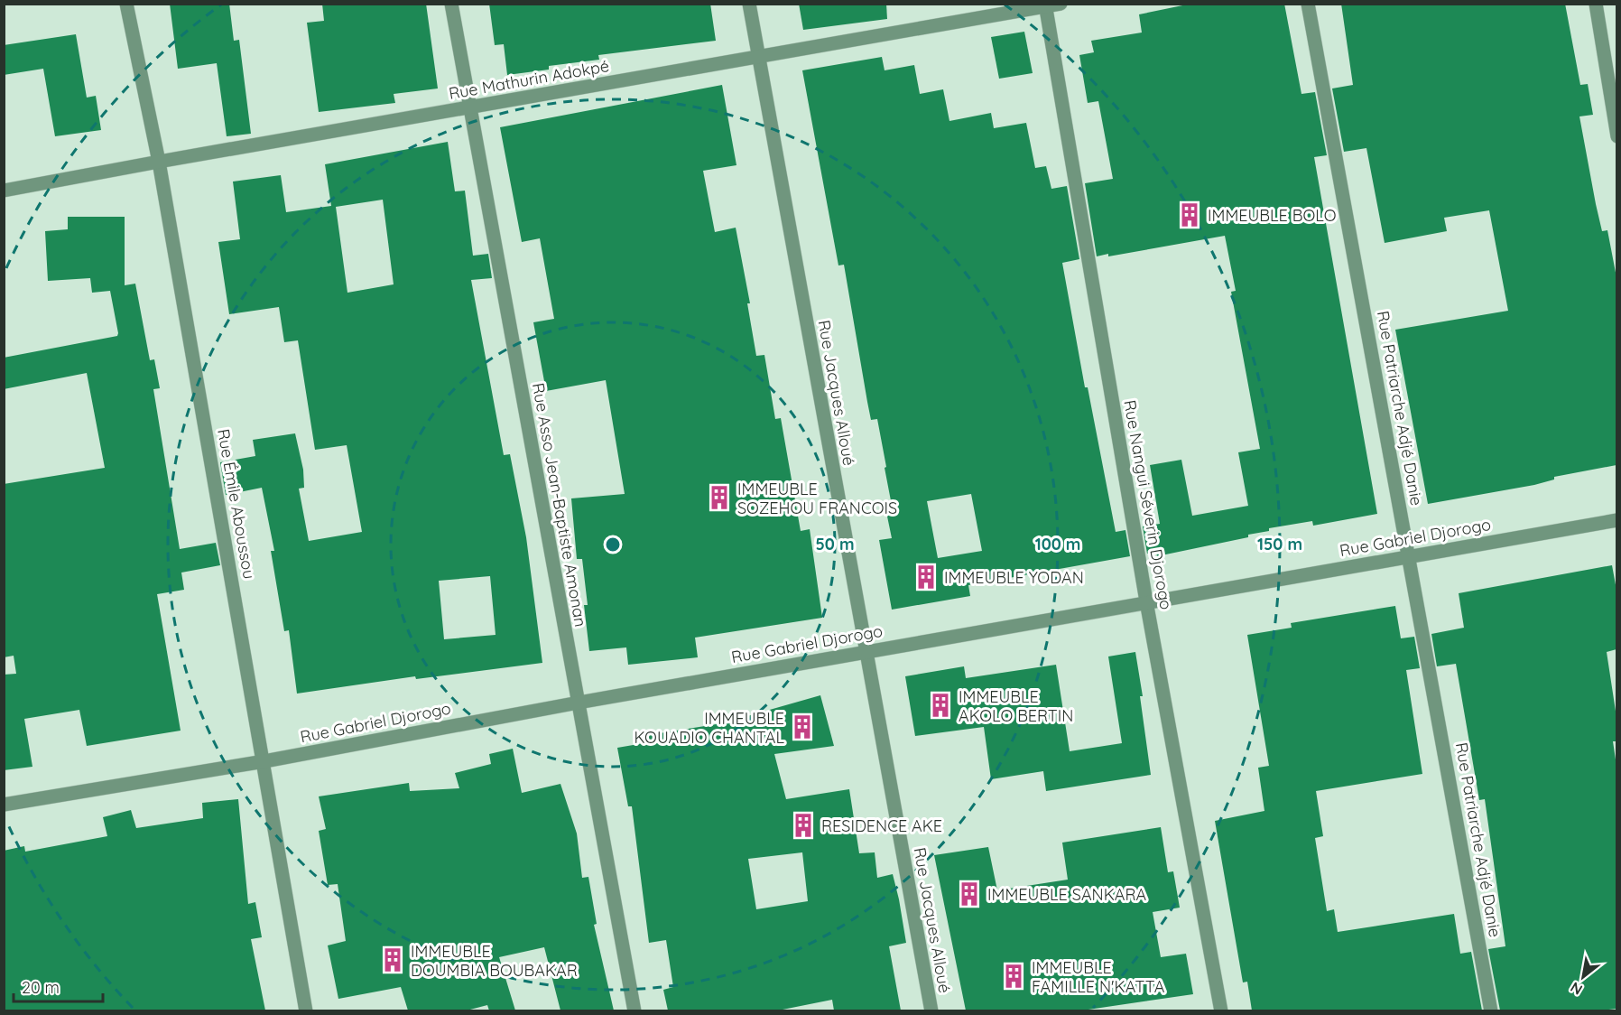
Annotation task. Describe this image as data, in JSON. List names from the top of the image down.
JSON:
{
  "streets": {
    "street": [
      "Rue Mathurin Adokpé",
      "Rue Jacques Alloué",
      "Rue Patriarche Adjé Danie",
      "Rue Émile Aboussou",
      "Rue Asso Jean-Baptiste Amonan",
      "Rue Nangui Séverin Djorogo",
      "Rue Gabriel Djorogo"
    ]
  },
  "crossings": [
    ["Rue Mathurin Adokpé", "Rue Jacques Alloué"],
    ["Rue Mathurin Adokpé", "Rue Émile Aboussou"],
    ["Rue Mathurin Adokpé", "Rue Asso Jean-Baptiste Amonan"],
    ["Rue Mathurin Adokpé", "Rue Nangui Séverin Djorogo"],
    ["Rue Jacques Alloué", "Rue Gabriel Djorogo"],
    ["Rue Patriarche Adjé Danie", "Rue Gabriel Djorogo"],
    ["Rue Émile Aboussou", "Rue Gabriel Djorogo"],
    ["Rue Asso Jean-Baptiste Amonan", "Rue Gabriel Djorogo"],
    ["Rue Nangui Séverin Djorogo", "Rue Gabriel Djorogo"]
  ],
  "places": {
    "building": [
      "IMMEUBLE BOLO",
      "IMMEUBLE SOZEHOU FRANCOIS",
      "IMMEUBLE YODAN",
      "IMMEUBLE AKOLO BERTIN",
      "IMMEUBLE KOUADIO CHANTAL",
      "RESIDENCE AKE",
      "IMMEUBLE SANKARA",
      "IMMEUBLE DOUMBIA BOUBAKAR",
      "IMMEUBLE FAMILLE N'KATTA"
    ]
  },
  "scale_bar": "20 m",
  "north": "bottom left",
  "rings": ["50 m", "100 m", "150 m"]
}
